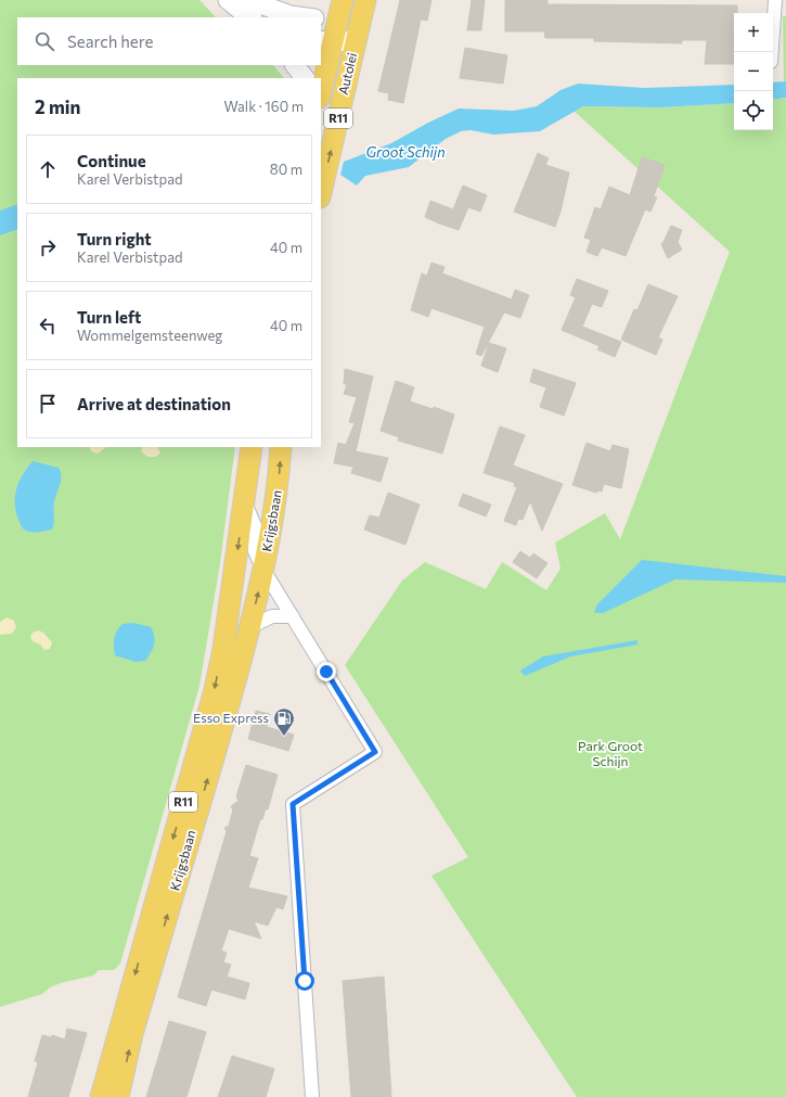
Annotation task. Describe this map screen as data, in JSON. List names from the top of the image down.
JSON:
{
  "streets": {
    "main road": ["Autolei", "R11", "Krijgsbaan"]
  },
  "water": ["Groot Schijn"],
  "parks": ["Park Groot Schijn"],
  "places": {
    "fuel station": ["Esso Express"]
  },
  "page": {
    "map_buttons": ["+", "−"],
    "search": "Search here",
    "heading": ["2 min", "Walk · 160 m"],
    "list": [
      ["Continue", "Karel Verbistpad", "80 m"],
      ["Turn right", "Karel Verbistpad", "40 m"],
      ["Turn left", "Wommelgemsteenweg", "40 m"],
      "Arrive at destination"
    ]
  }
}
